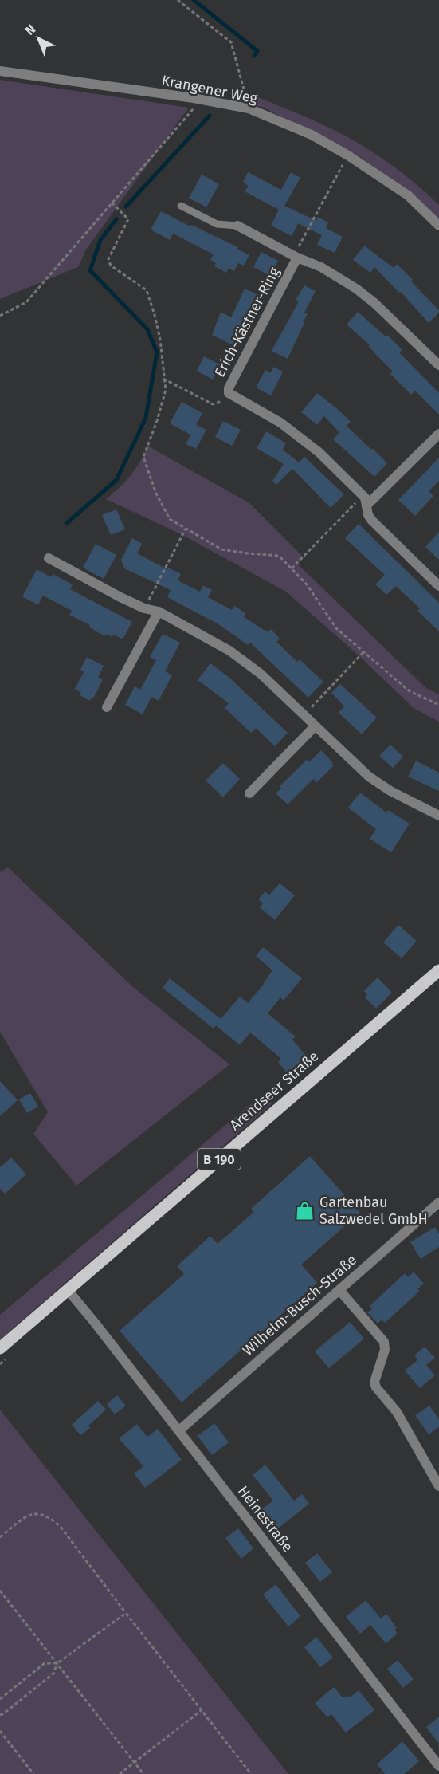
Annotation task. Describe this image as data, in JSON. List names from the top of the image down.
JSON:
{
  "streets": {
    "main road": ["Arendseer Straße", "B 190"],
    "street": [
      "Krangener Weg",
      "Erich-Kästner-Ring",
      "Wilhelm-Busch-Straße",
      "Heinestraße"
    ]
  },
  "crossings": [
    ["Arendseer Straße", "Heinestraße"],
    ["Wilhelm-Busch-Straße", "Heinestraße"]
  ],
  "places": {
    "shop": ["Gartenbau Salzwedel GmbH"]
  },
  "north": "top left"
}
